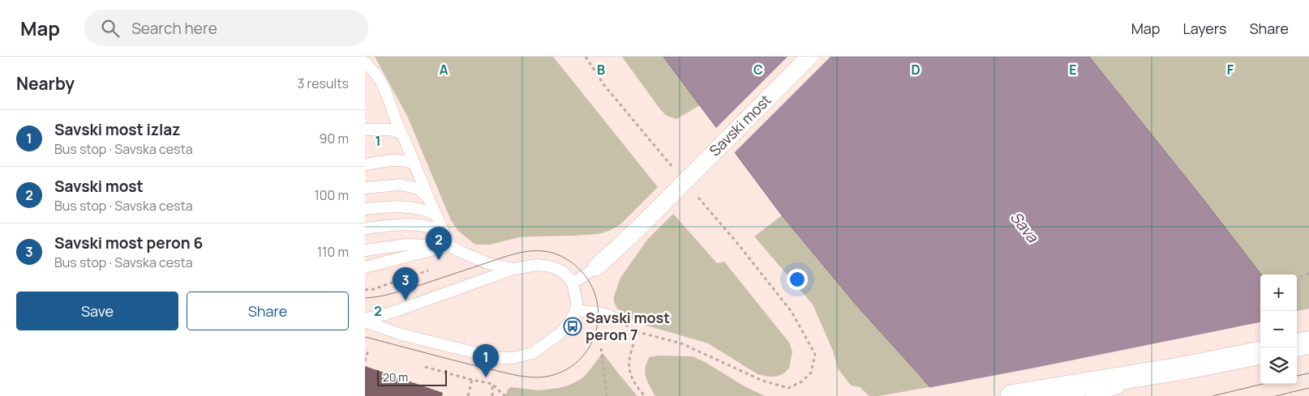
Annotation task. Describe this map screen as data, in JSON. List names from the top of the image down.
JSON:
{
  "streets": {
    "street": ["Savski most"]
  },
  "water": ["Sava"],
  "places": {
    "bus stop": ["Savski most peron 7"]
  },
  "scale_bar": "20 m",
  "page": {
    "header": "Map",
    "search": "Search here",
    "nav": ["Map", "Layers", "Share"],
    "heading": ["Nearby", "3 results"],
    "list": [
      {
        "mark": "1",
        "name": "Savski most izlaz",
        "note": "Bus stop · Savska cesta",
        "value": "90 m"
      },
      {
        "mark": "2",
        "name": "Savski most",
        "note": "Bus stop · Savska cesta",
        "value": "100 m"
      },
      {
        "mark": "3",
        "name": "Savski most peron 6",
        "note": "Bus stop · Savska cesta",
        "value": "110 m"
      }
    ],
    "pins": ["2", "3", "1"],
    "map_buttons": ["+", "−"],
    "buttons": ["Save", "Share"],
    "scale": "20 m"
  },
  "grid": {
    "columns": [
      "A",
      "B",
      "C",
      "D",
      "E",
      "F"
    ],
    "rows": ["1", "2"]
  }
}
